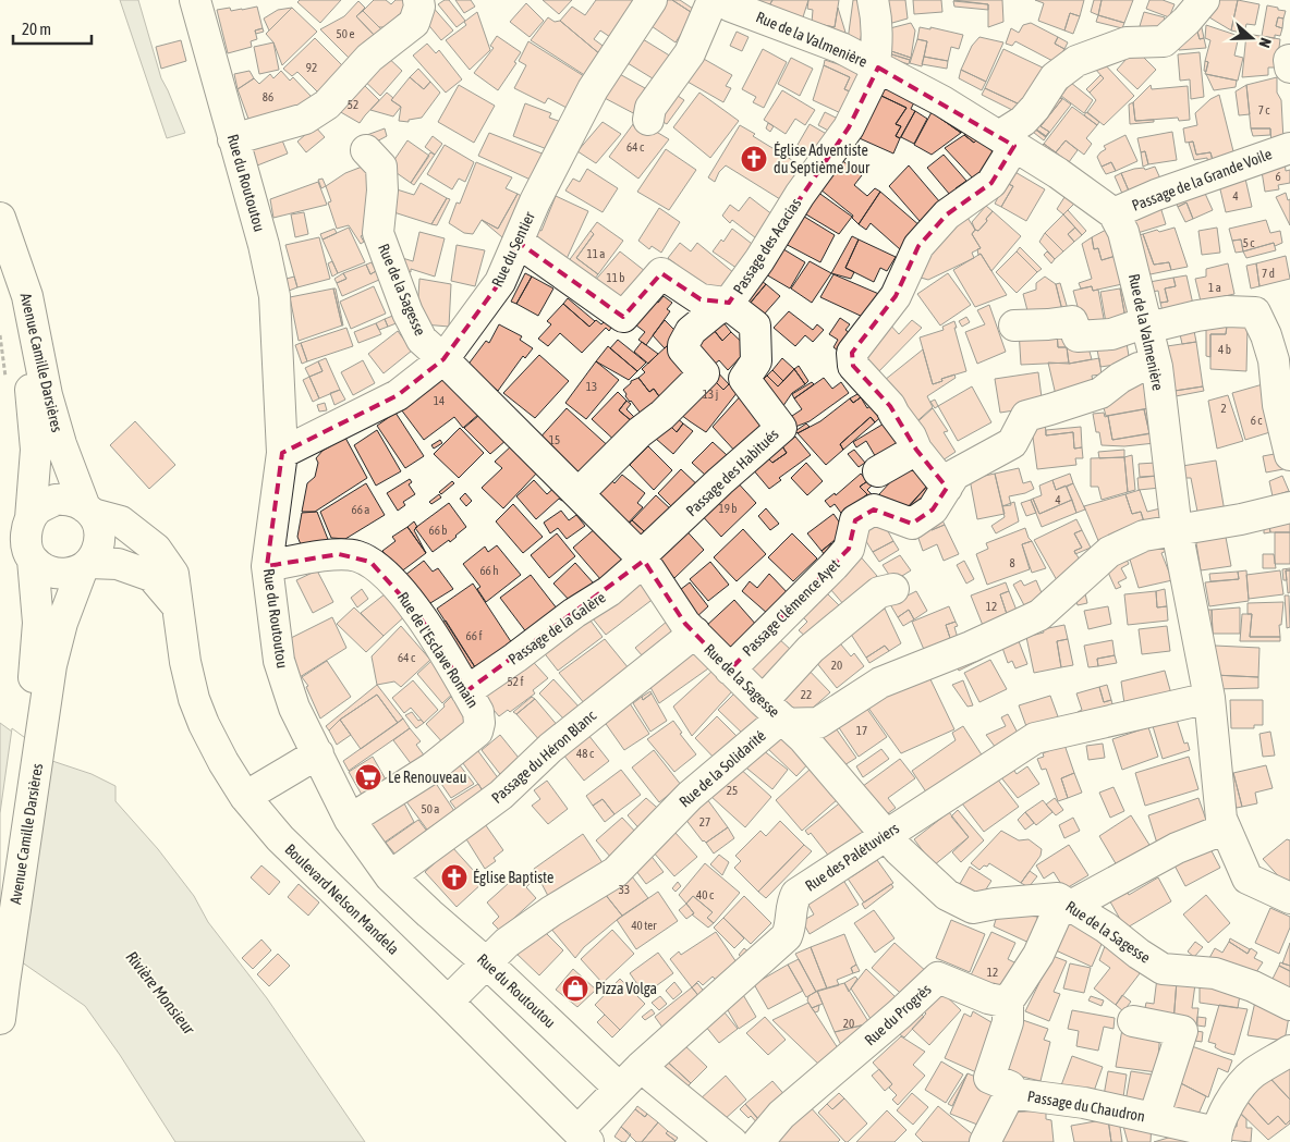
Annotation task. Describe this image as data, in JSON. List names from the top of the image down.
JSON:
{
  "streets": {
    "street": [
      "Rue de la Valmenière",
      "Passage de la Grande Voile",
      "Rue du Routoutou",
      "Passage des Acacias",
      "Rue du Sentier",
      "Rue de la Sagesse",
      "Avenue Camille Darsières",
      "Passage des Habitués",
      "Passage Clémence Ayet",
      "Passage de la Galère",
      "Rue de l'Esclave Romain",
      "Passage du Héron Blanc",
      "Rue de la Solidarité",
      "Rue des Palétuviers",
      "Boulevard Nelson Mandela",
      "Rue du Progrès",
      "Passage du Chaudron"
    ]
  },
  "crossings": [
    ["Rue de la Valmenière", "Passage de la Grande Voile"],
    ["Rue de la Valmenière", "Passage des Acacias"],
    ["Rue de la Valmenière", "Passage Clémence Ayet"],
    ["Rue de la Valmenière", "Rue de la Solidarité"],
    ["Rue de la Valmenière", "Rue des Palétuviers"],
    ["Rue du Routoutou", "Rue du Sentier"],
    ["Rue du Routoutou", "Rue de l'Esclave Romain"],
    ["Rue du Routoutou", "Passage du Héron Blanc"],
    ["Rue du Routoutou", "Rue de la Solidarité"],
    ["Rue du Routoutou", "Rue des Palétuviers"],
    ["Passage des Acacias", "Rue de la Sagesse"],
    ["Passage des Acacias", "Passage des Habitués"],
    ["Rue du Sentier", "Rue de la Sagesse"],
    ["Rue de la Sagesse", "Passage des Habitués"],
    ["Rue de la Sagesse", "Passage Clémence Ayet"],
    ["Rue de la Sagesse", "Passage de la Galère"],
    ["Rue de la Sagesse", "Passage du Héron Blanc"],
    ["Rue de la Sagesse", "Rue de la Solidarité"],
    ["Rue de la Sagesse", "Rue des Palétuviers"],
    ["Avenue Camille Darsières", "Boulevard Nelson Mandela"],
    ["Passage des Habitués", "Passage de la Galère"],
    ["Passage de la Galère", "Rue de l'Esclave Romain"],
    ["Rue de la Solidarité", "Boulevard Nelson Mandela"],
    ["Rue des Palétuviers", "Boulevard Nelson Mandela"]
  ],
  "water": ["Rivière Monsieur"],
  "places": {
    "church": ["Église Adventiste du Septième Jour", "Église Baptiste"],
    "supermarket": ["Le Renouveau"],
    "shop": ["Pizza Volga"]
  },
  "house_numbers": [
    "50 e",
    "92",
    "86",
    "52",
    "7 c",
    "64 c",
    "6",
    "4",
    "5 c",
    "11 a",
    "7 d",
    "11 b",
    "1 a",
    "4 b",
    "13",
    "13 j",
    "14",
    "2",
    "6 c",
    "15",
    "4",
    "19 b",
    "66 a",
    "66 b",
    "8",
    "66 h",
    "12",
    "66 f",
    "64 c",
    "20",
    "52 f",
    "22",
    "17",
    "48 c",
    "25",
    "50 a",
    "27",
    "33",
    "40 c",
    "40 ter",
    "12",
    "20"
  ],
  "scale_bar": "20 m",
  "north": "right"
}
